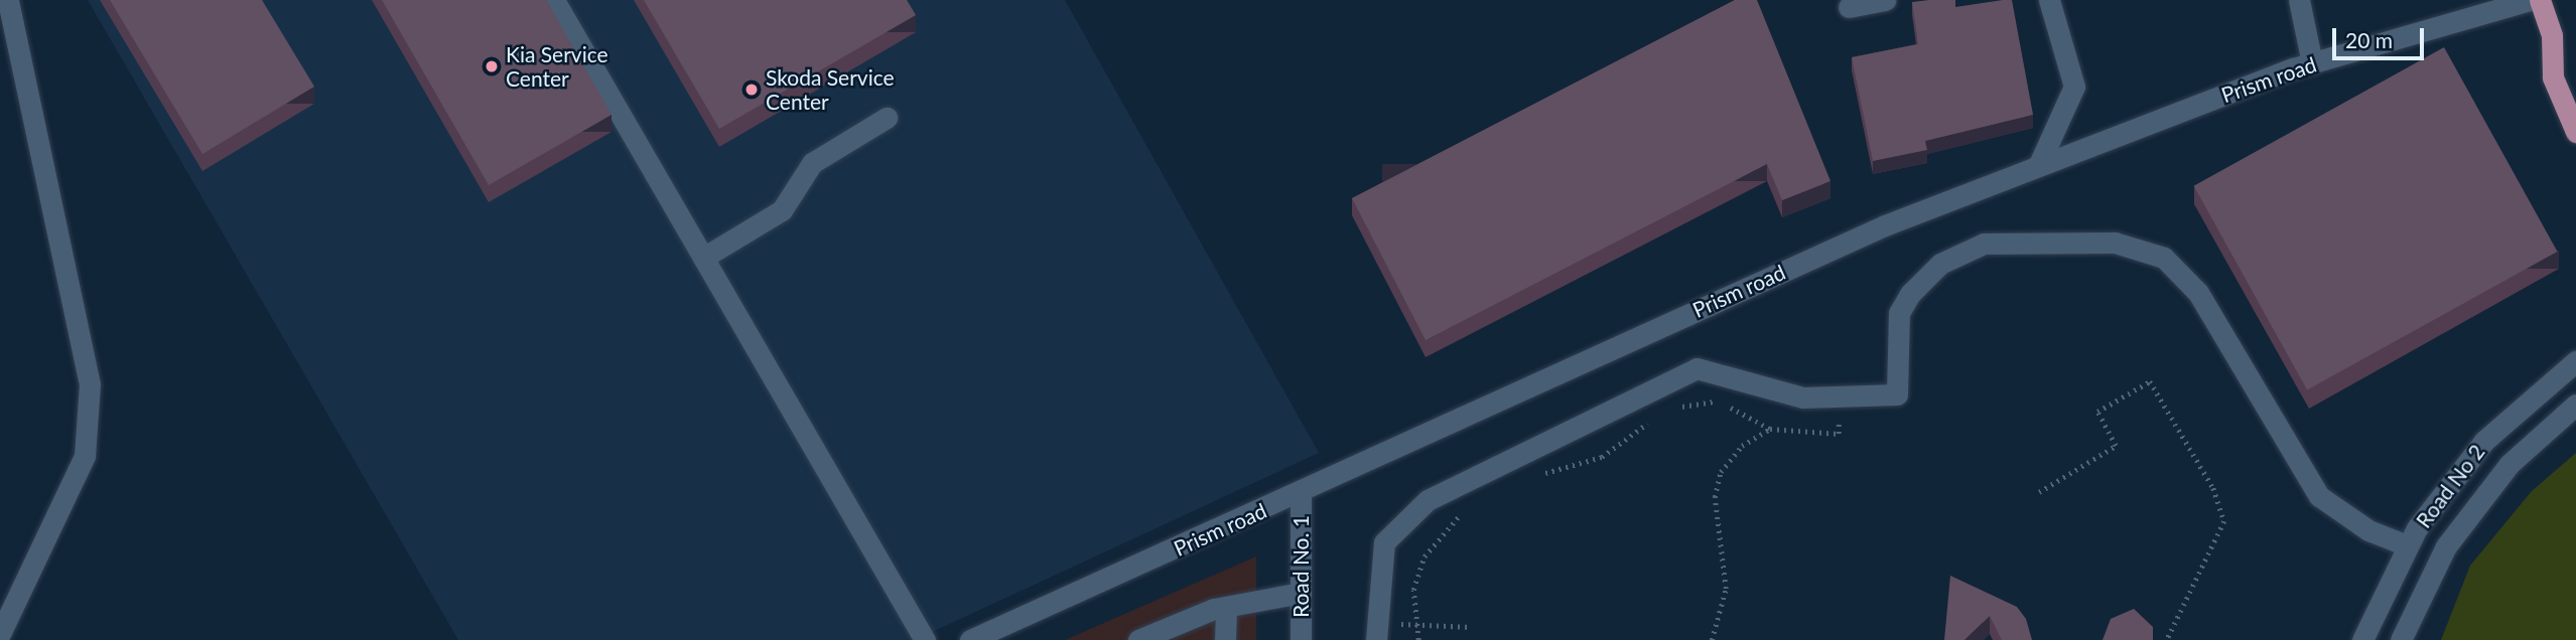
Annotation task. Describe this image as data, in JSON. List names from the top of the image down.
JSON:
{
  "streets": {
    "street": ["Prism road", "Road No 2", "Road No. 1"]
  },
  "crossings": [
    ["Prism road", "Road No. 1"]
  ],
  "places": ["Kia Service Center", "Skoda Service Center"],
  "scale_bar": "20 m"
}
